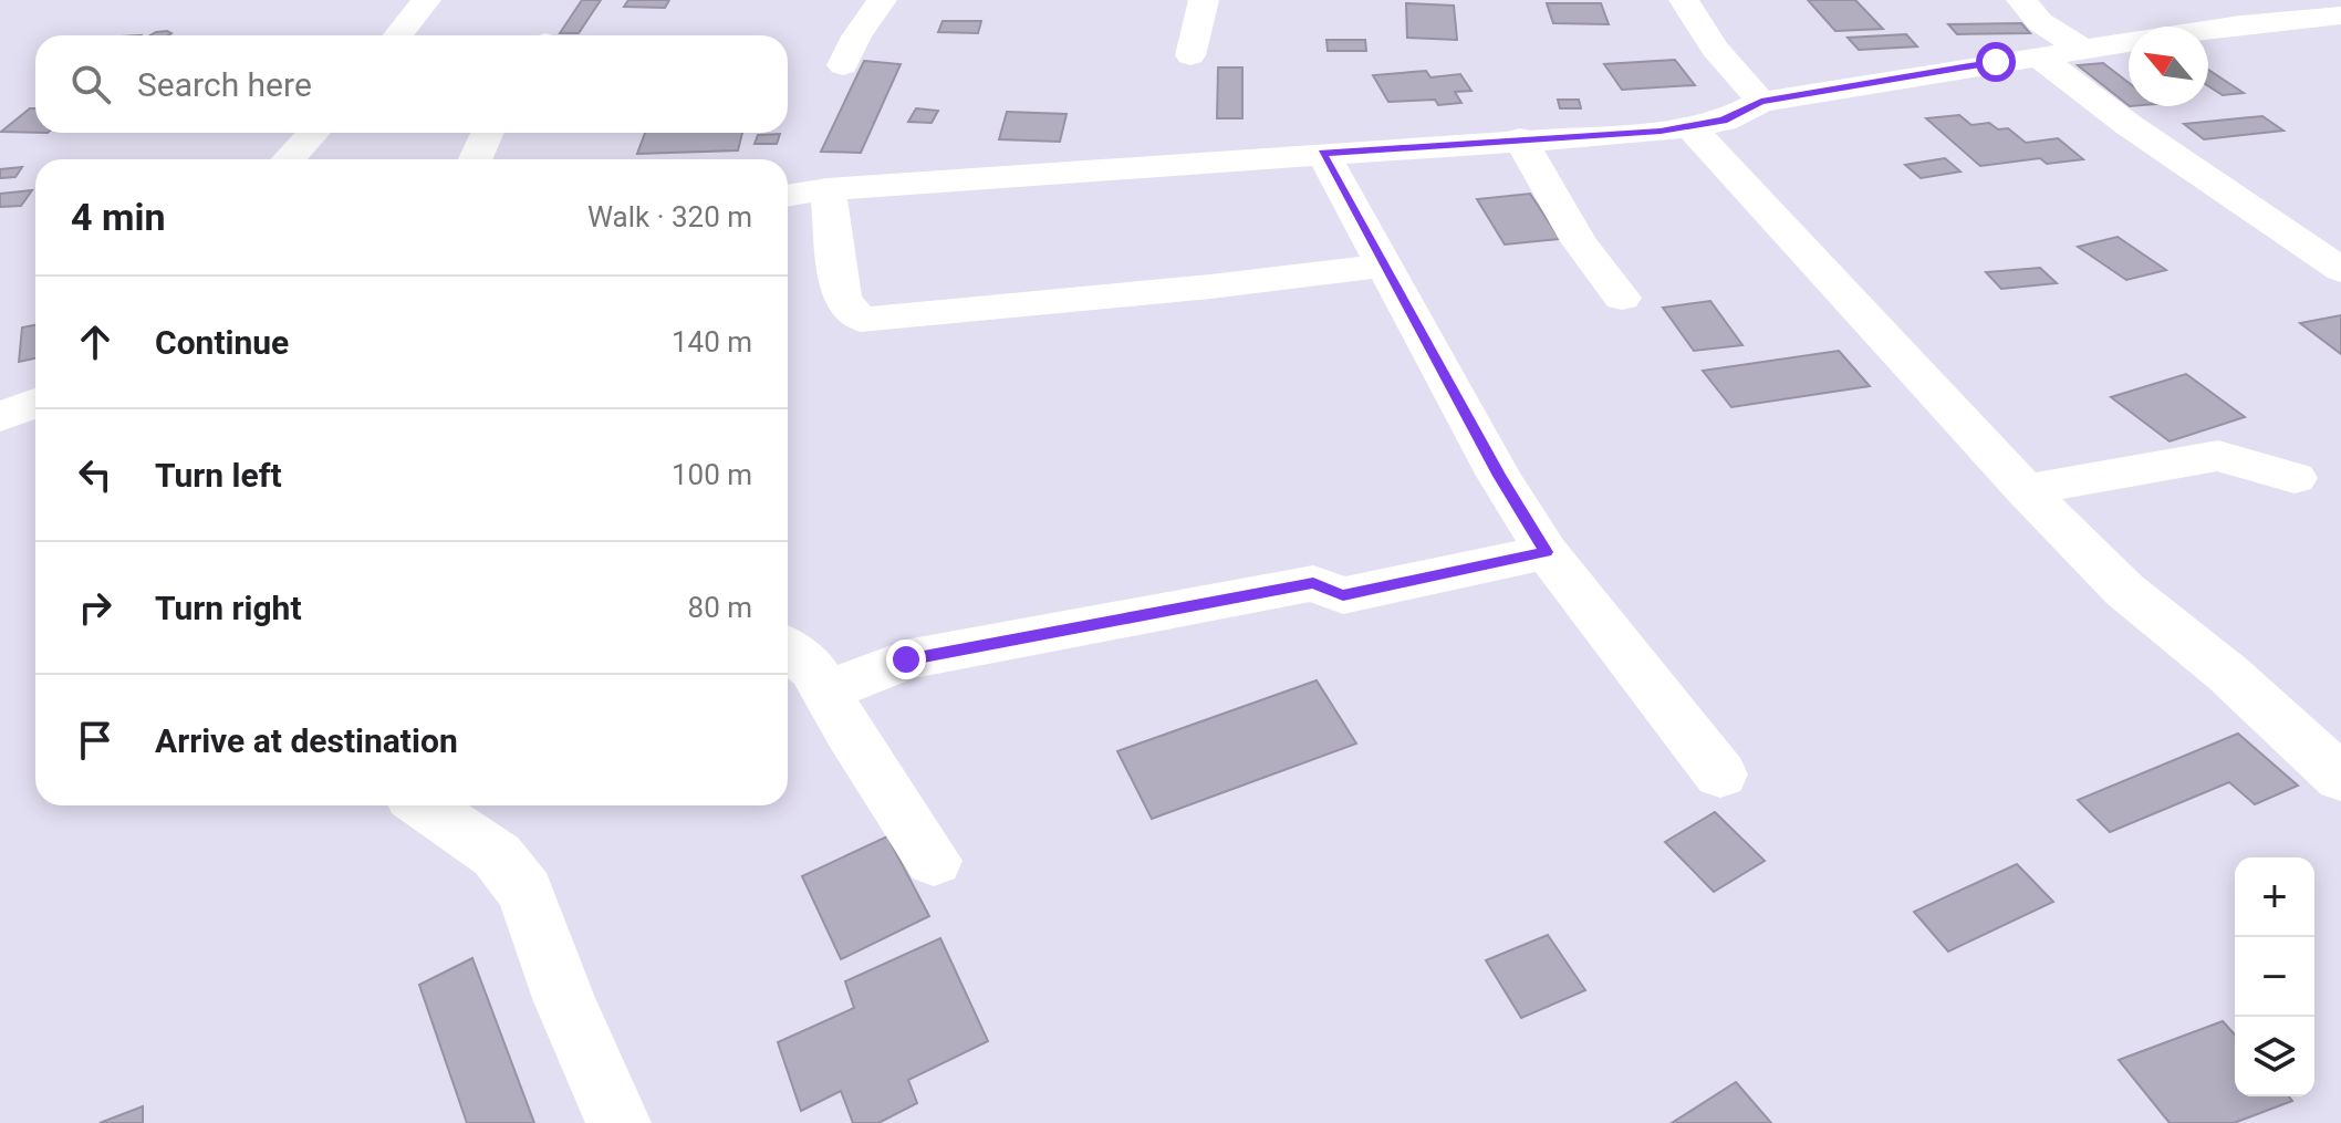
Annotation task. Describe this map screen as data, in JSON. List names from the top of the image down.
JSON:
{
  "north": "top left",
  "page": {
    "search": "Search here",
    "heading": ["4 min", "Walk · 320 m"],
    "list": [
      ["Continue", "140 m"],
      ["Turn left", "100 m"],
      ["Turn right", "80 m"],
      "Arrive at destination"
    ],
    "map_buttons": ["+", "−"]
  }
}
